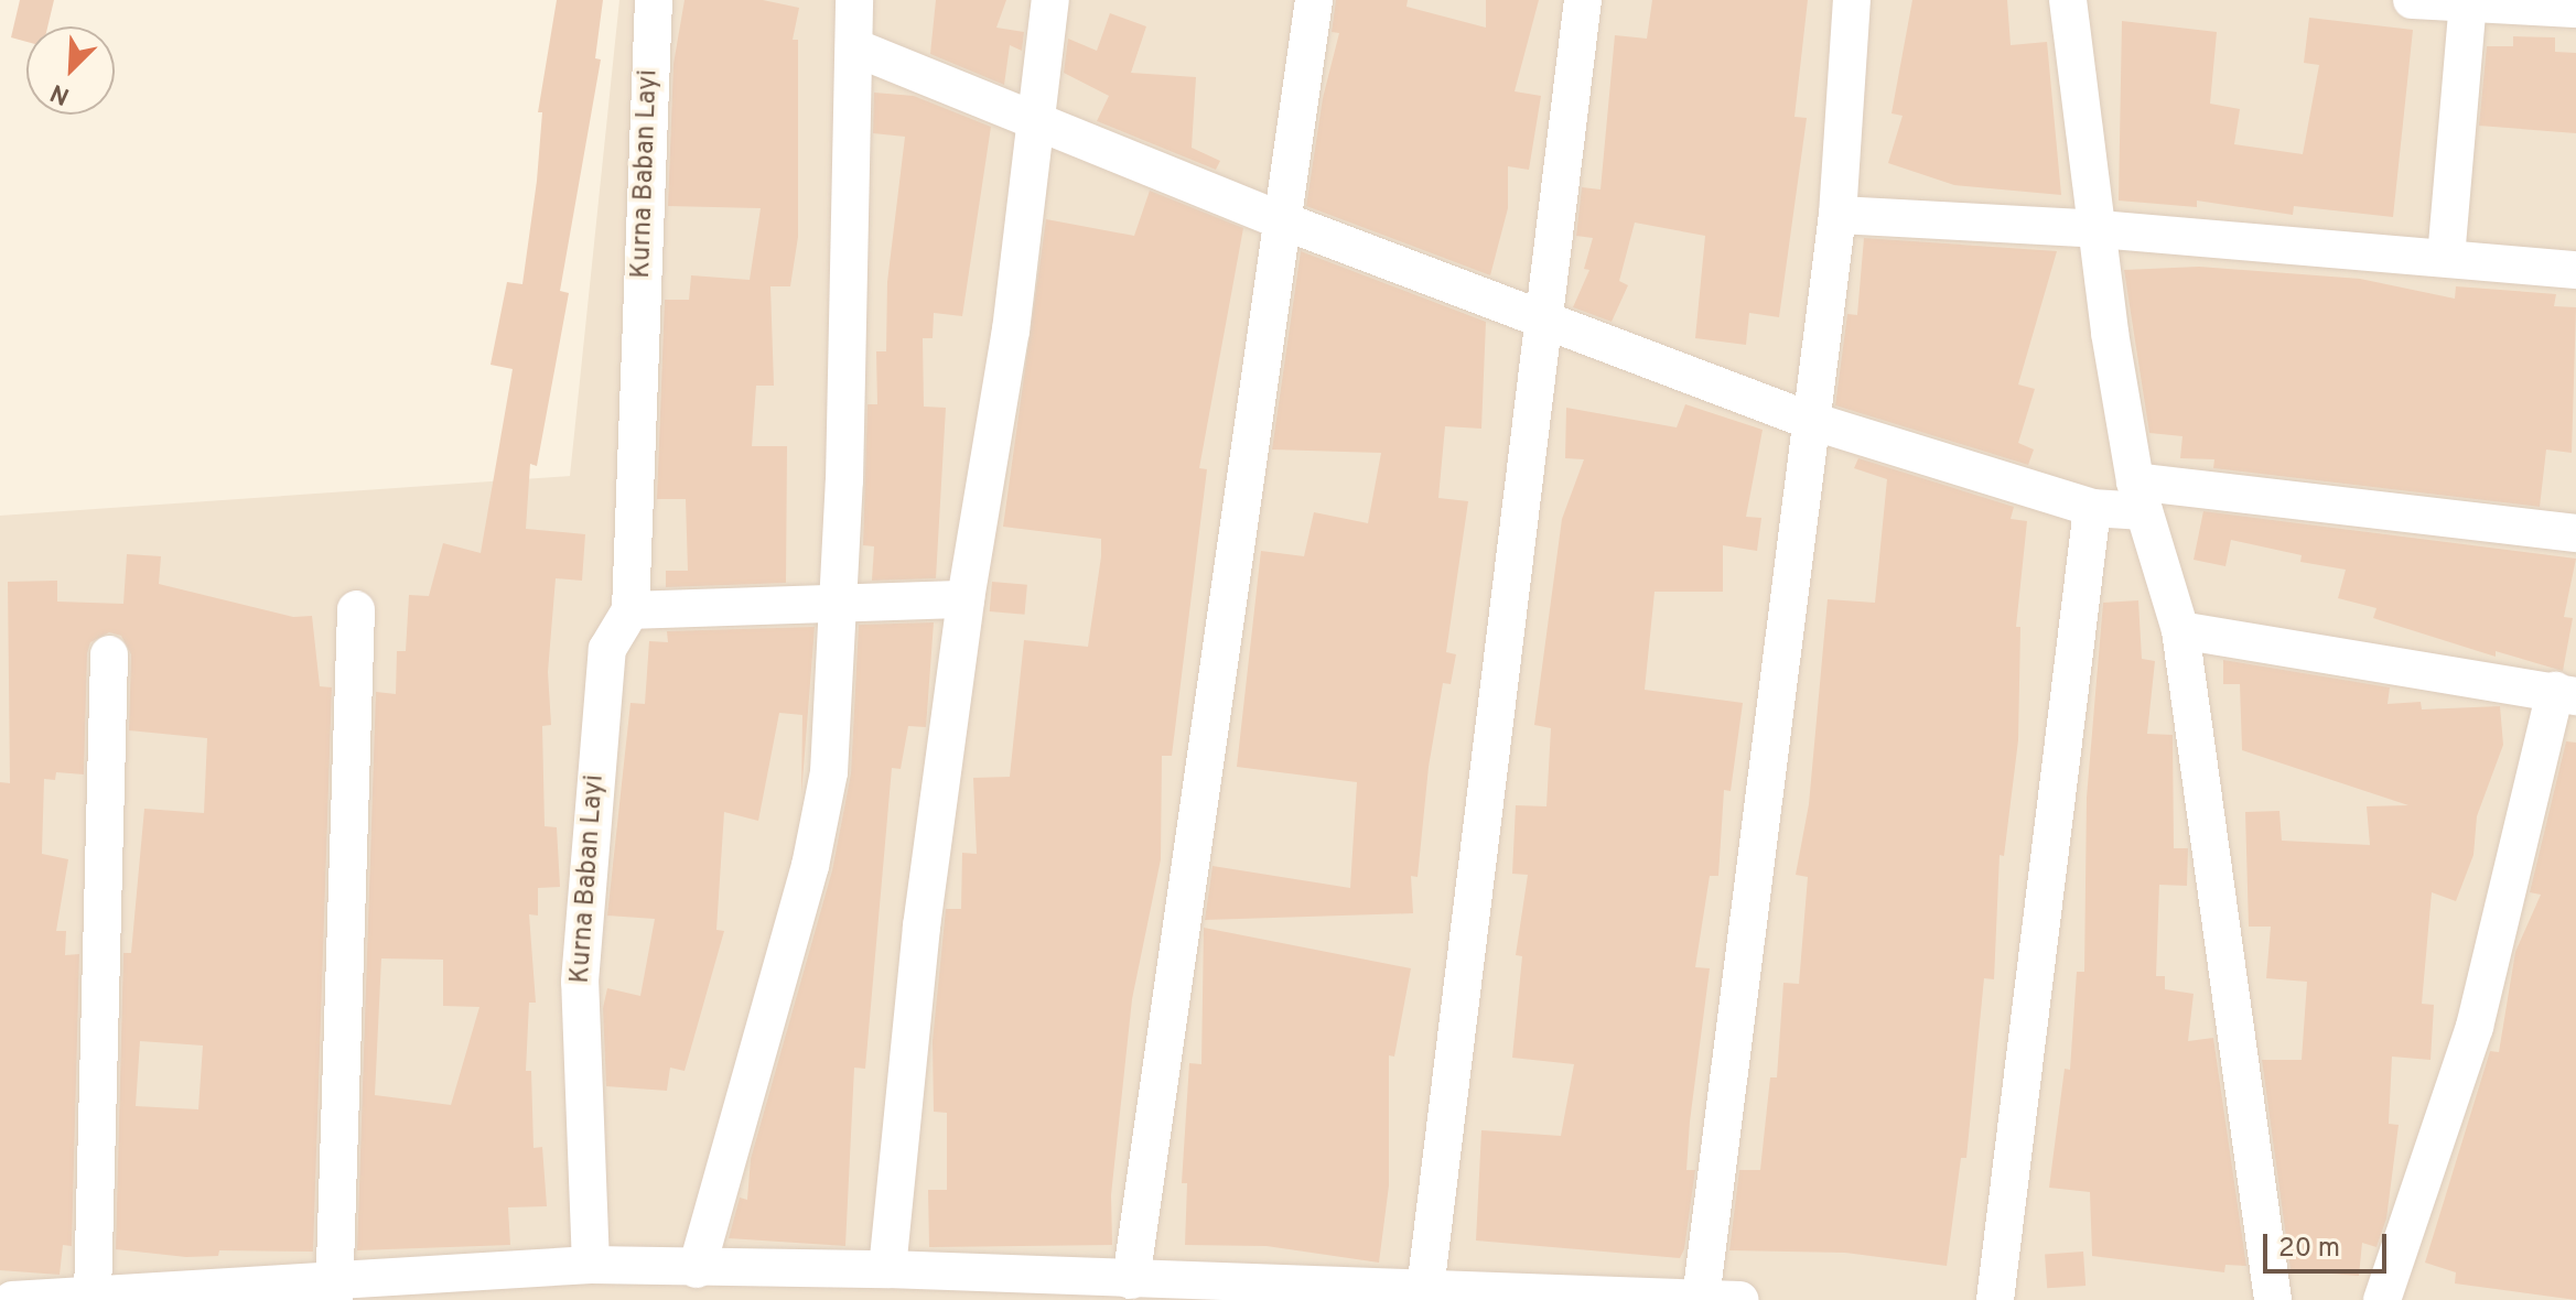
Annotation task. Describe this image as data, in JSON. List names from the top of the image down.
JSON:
{
  "streets": {
    "street": ["Kurna Baban Layi"]
  },
  "scale_bar": "20 m",
  "north": "bottom left"
}
